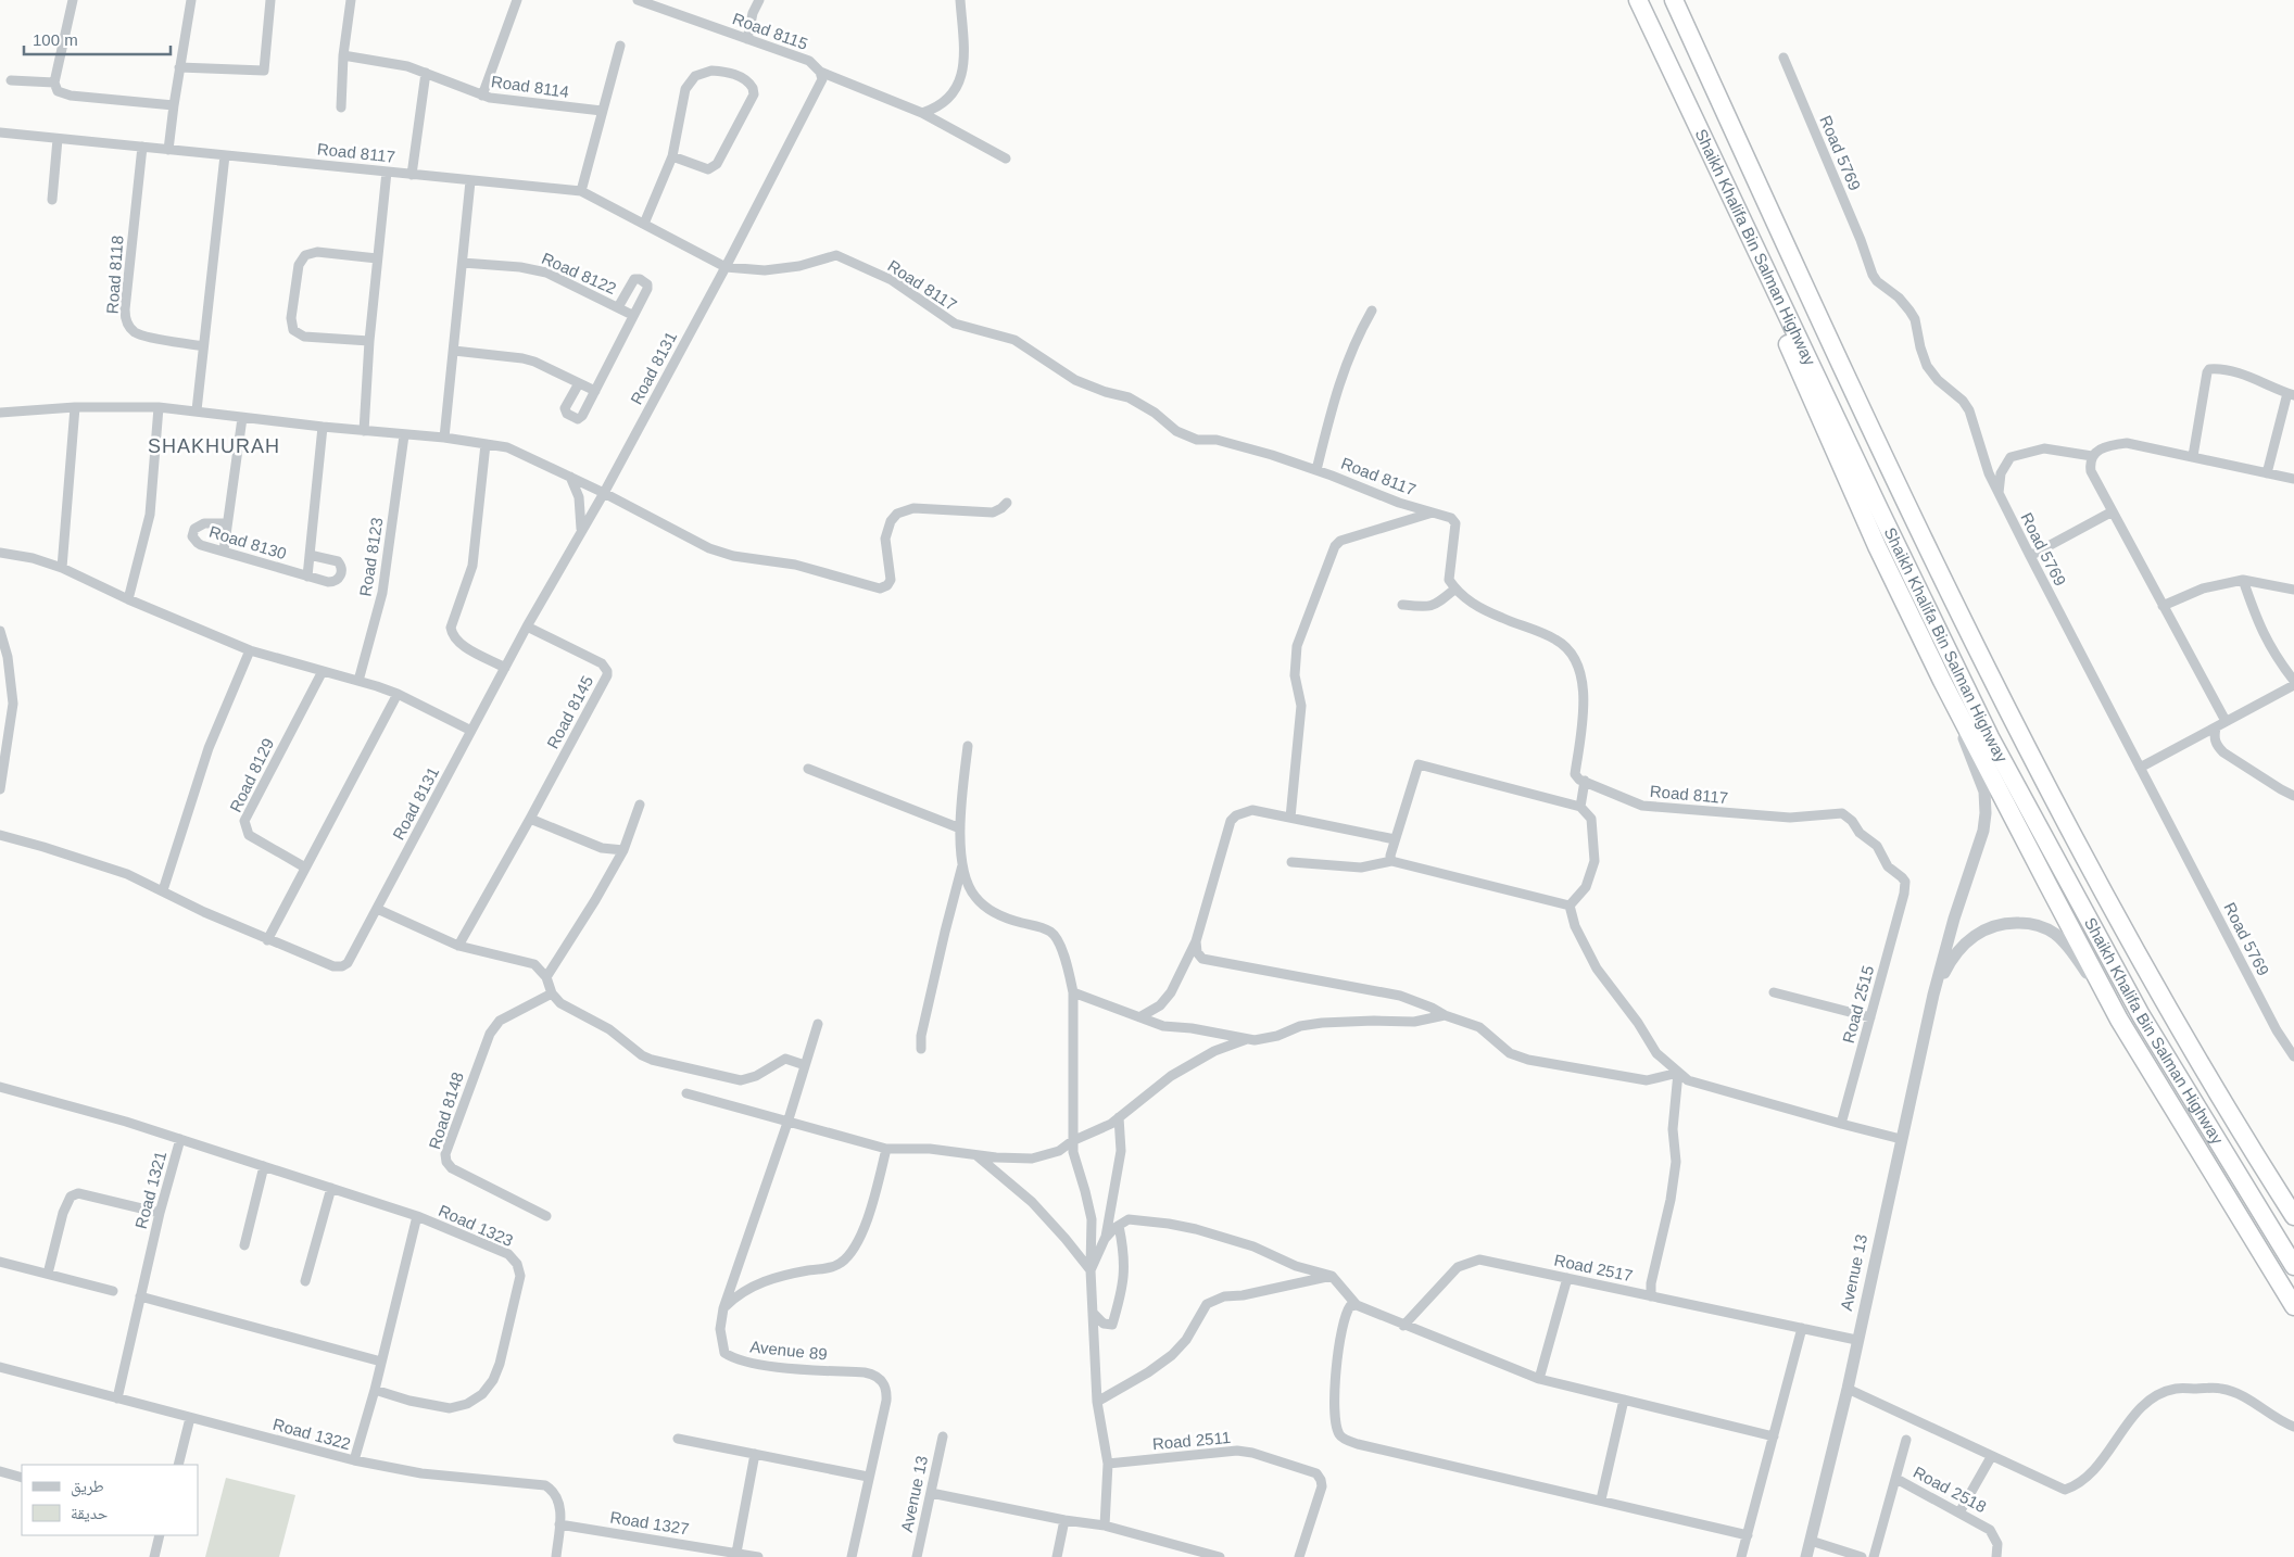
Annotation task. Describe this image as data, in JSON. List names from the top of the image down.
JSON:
{
  "streets": {
    "highway": ["Shaikh Khalifa Bin Salman Highway"],
    "street": [
      "Road 8115",
      "Road 8114",
      "Road 8117",
      "Road 5769",
      "Road 8122",
      "Road 8118",
      "Road 8131",
      "Road 8130",
      "Road 8123",
      "Road 8145",
      "Road 8129",
      "Road 2515",
      "Road 8148",
      "Road 1321",
      "Road 1323",
      "Road 2517",
      "Avenue 13",
      "Avenue 89",
      "Road 1322",
      "Road 2511",
      "Road 2518",
      "Road 1327"
    ]
  },
  "crossings": [
    ["Road 8115", "Road 8131"],
    ["Road 8117", "Road 8118"],
    ["Road 8117", "Road 8131"],
    ["Road 8117", "Road 2515"],
    ["Road 8131", "Road 8145"],
    ["Road 1321", "Road 1323"],
    ["Road 1321", "Road 1322"],
    ["Road 2517", "Avenue 13"],
    ["Road 1322", "Road 1327"]
  ],
  "districts": ["SHAKHURAH"],
  "legend": ["طريق", "حديقة"],
  "scale_bar": "100 m"
}
